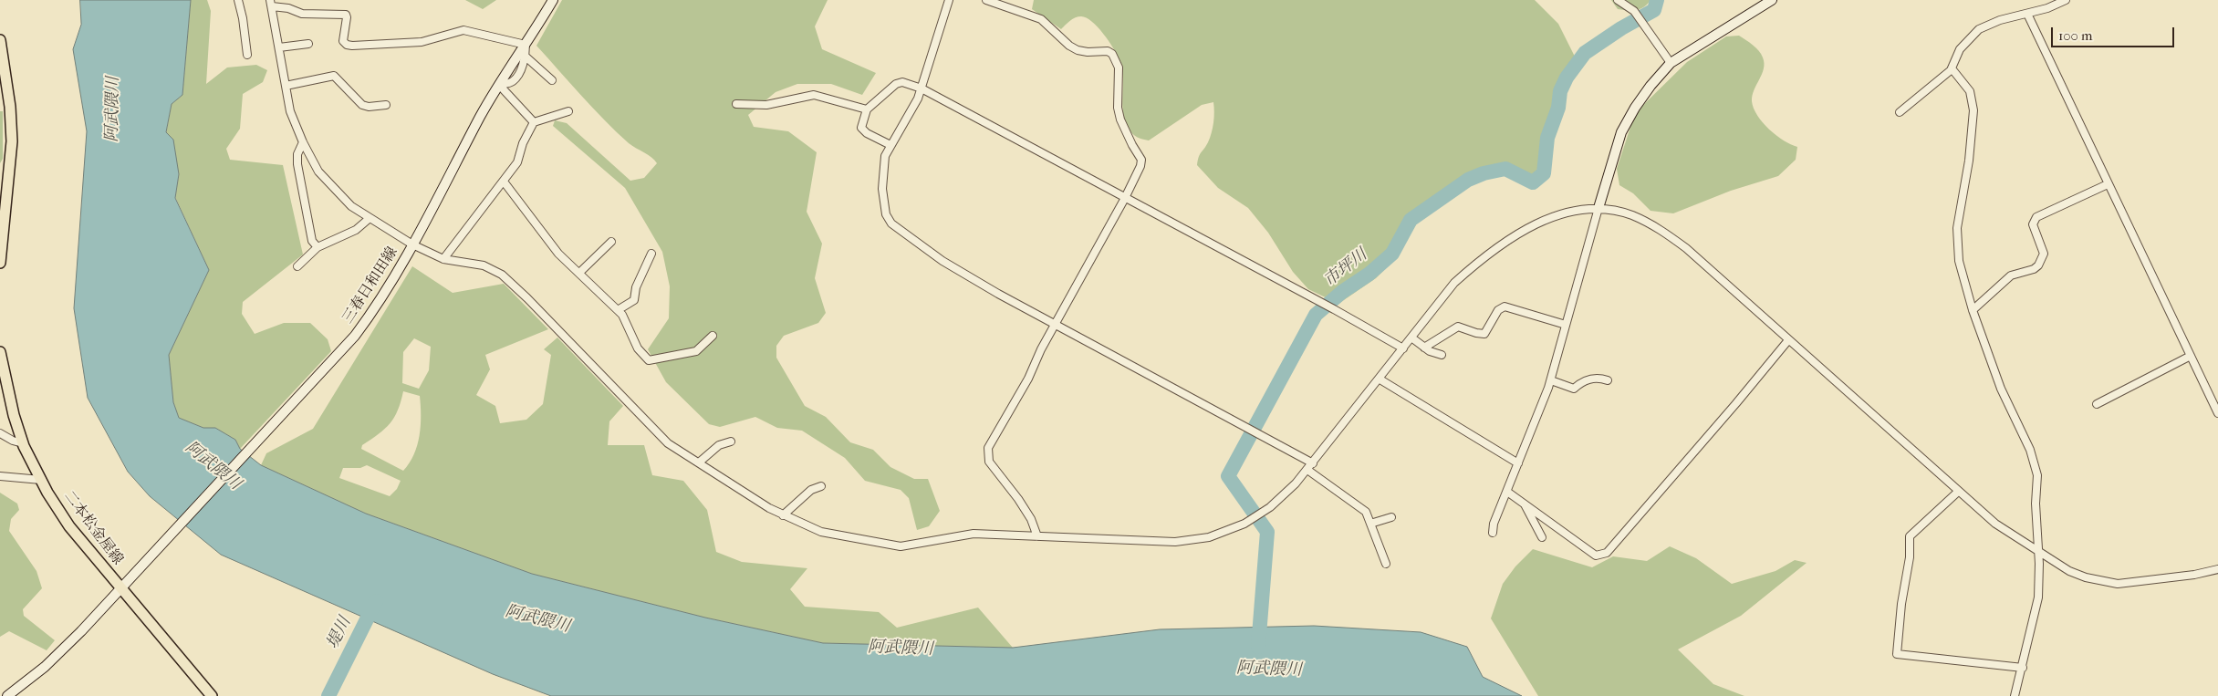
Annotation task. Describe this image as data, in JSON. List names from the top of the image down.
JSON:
{
  "streets": {
    "main road": ["三春日和田線", "二本松金屋線"]
  },
  "crossings": [
    ["三春日和田線", "二本松金屋線"]
  ],
  "water": ["阿武隈川", "市坪川", "堤川"],
  "scale_bar": "100 m"
}
